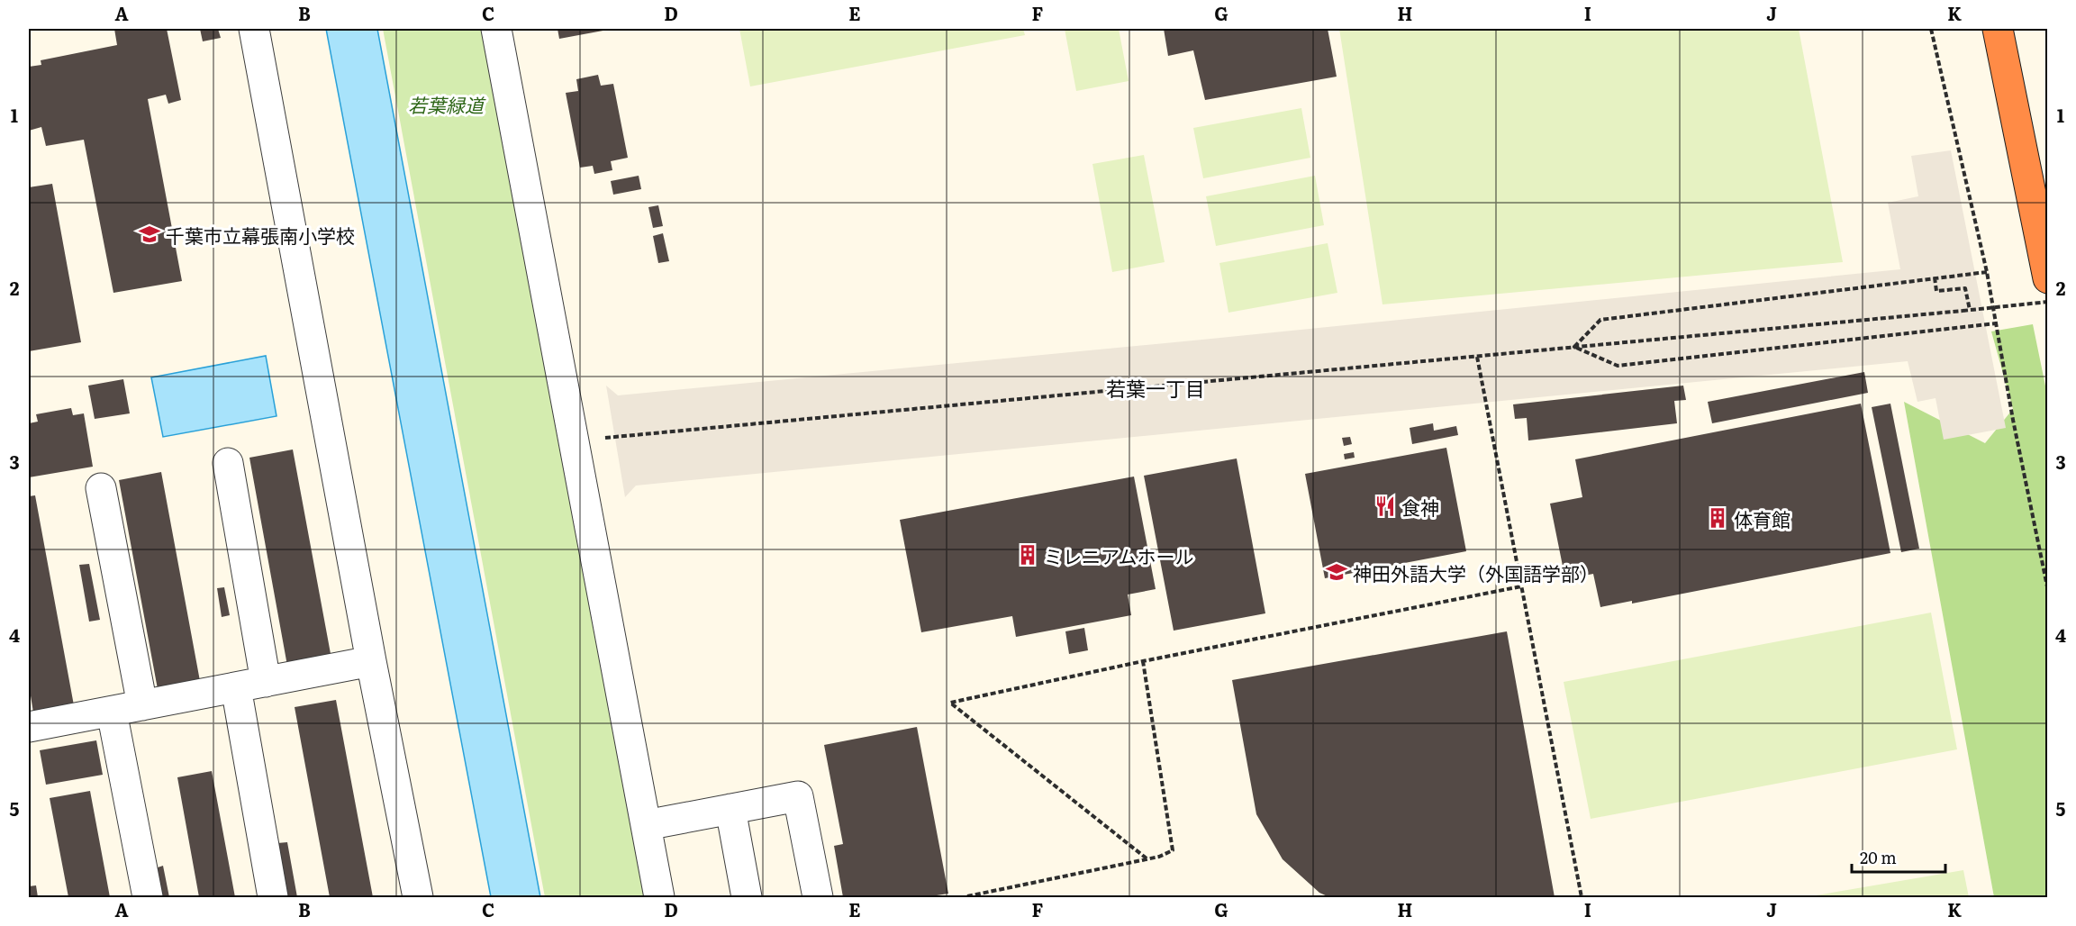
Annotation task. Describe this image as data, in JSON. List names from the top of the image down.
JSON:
{
  "districts": ["若葉一丁目"],
  "parks": ["若葉緑道"],
  "places": {
    "school or university": ["千葉市立幕張南小学校", "神田外語大学（外国語学部）"],
    "restaurant": ["食神"],
    "building": ["体育館", "ミレニアムホール"]
  },
  "scale_bar": "20 m",
  "grid": {
    "columns": [
      "A",
      "B",
      "C",
      "D",
      "E",
      "F",
      "G",
      "H",
      "I",
      "J",
      "K"
    ],
    "rows": [
      "1",
      "2",
      "3",
      "4",
      "5"
    ]
  }
}
